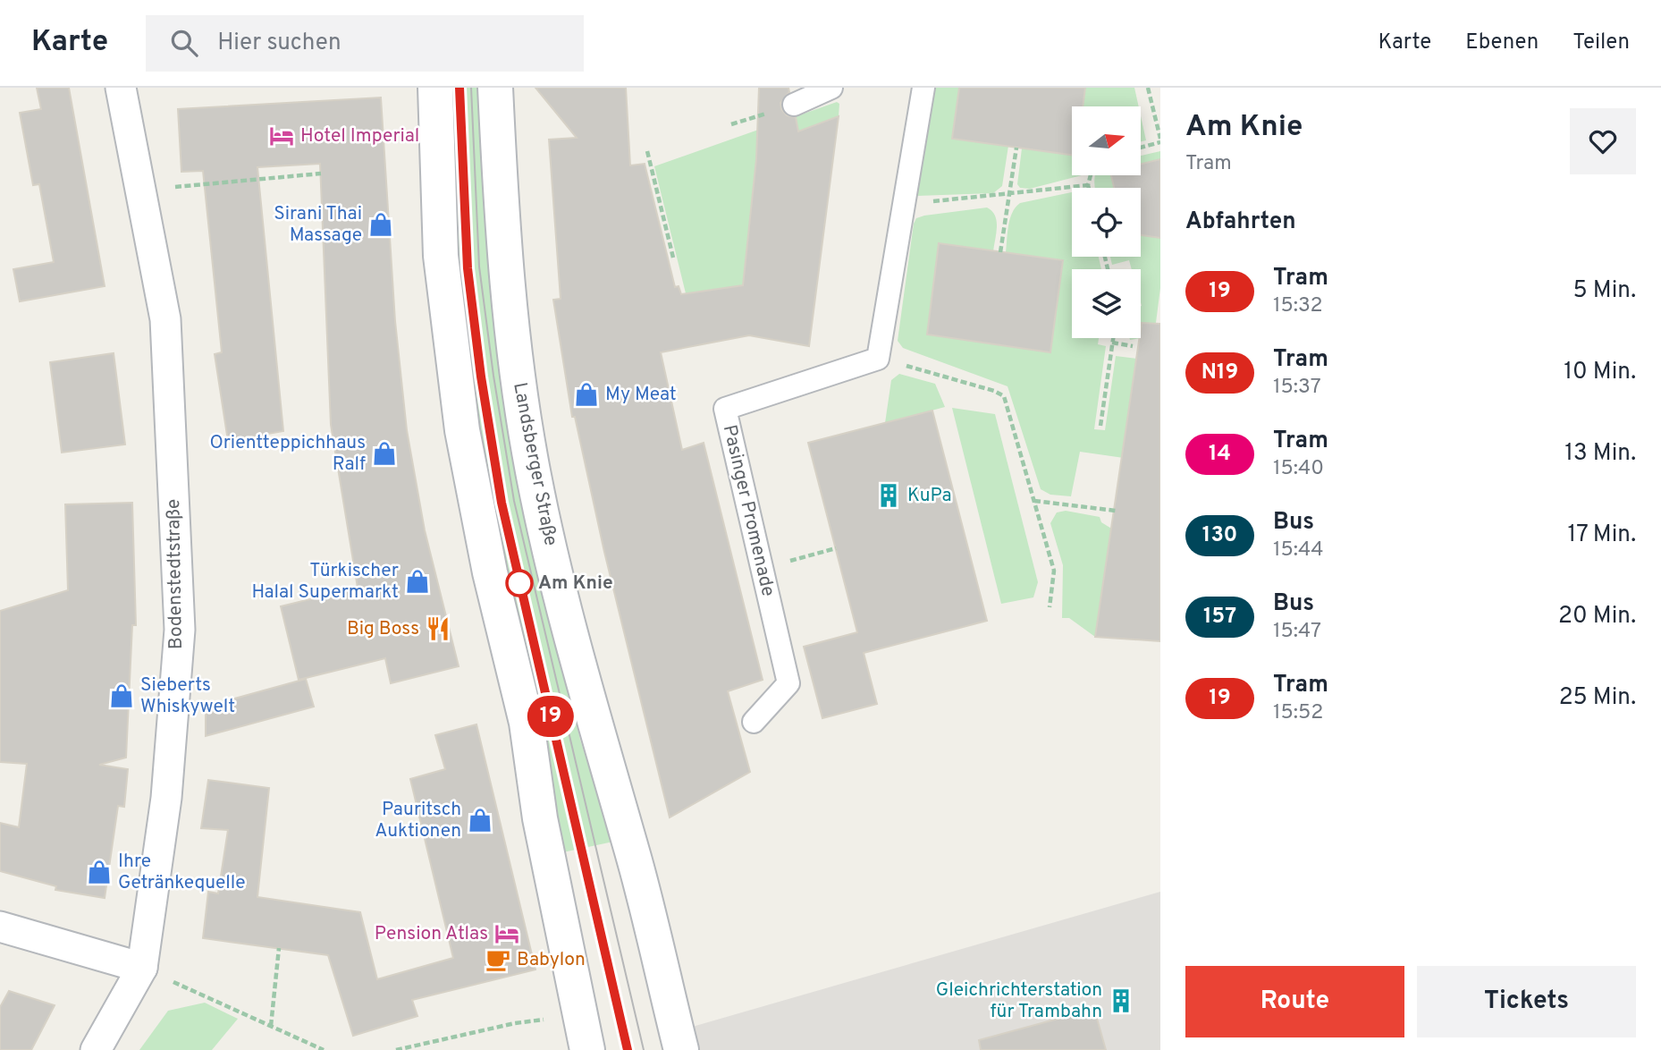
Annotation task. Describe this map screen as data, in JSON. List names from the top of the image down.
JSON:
{
  "streets": {
    "street": ["Landsberger Straße", "Pasinger Promenade", "Bodenstedtstraße"]
  },
  "places": {
    "hotel": ["Hotel Imperial", "Pension Atlas"],
    "shop": [
      "Sirani Thai Massage",
      "My Meat",
      "Orientteppichhaus Ralf",
      "Türkischer Halal Supermarkt",
      "Sieberts Whiskywelt",
      "Pauritsch Auktionen",
      "Ihre Getränkequelle"
    ],
    "building": ["KuPa", "Gleichrichterstation für Trambahn"],
    "other": ["Am Knie"],
    "restaurant": ["Big Boss"],
    "cafe": ["Babylon"]
  },
  "lines": ["tram line 19"],
  "north": "right",
  "page": {
    "header": "Karte",
    "search": "Hier suchen",
    "nav": ["Karte", "Ebenen", "Teilen"],
    "on_map": "19",
    "heading": [
      ["Am Knie", "Tram"],
      "Abfahrten"
    ],
    "list": [
      {
        "mark": "19",
        "name": "Tram",
        "note": "15:32",
        "value": "5 Min."
      },
      {
        "mark": "N19",
        "name": "Tram",
        "note": "15:37",
        "value": "10 Min."
      },
      {
        "mark": "14",
        "name": "Tram",
        "note": "15:40",
        "value": "13 Min."
      },
      {
        "mark": "130",
        "name": "Bus",
        "note": "15:44",
        "value": "17 Min."
      },
      {
        "mark": "157",
        "name": "Bus",
        "note": "15:47",
        "value": "20 Min."
      },
      {
        "mark": "19",
        "name": "Tram",
        "note": "15:52",
        "value": "25 Min."
      }
    ],
    "buttons": ["Route", "Tickets"]
  }
}
